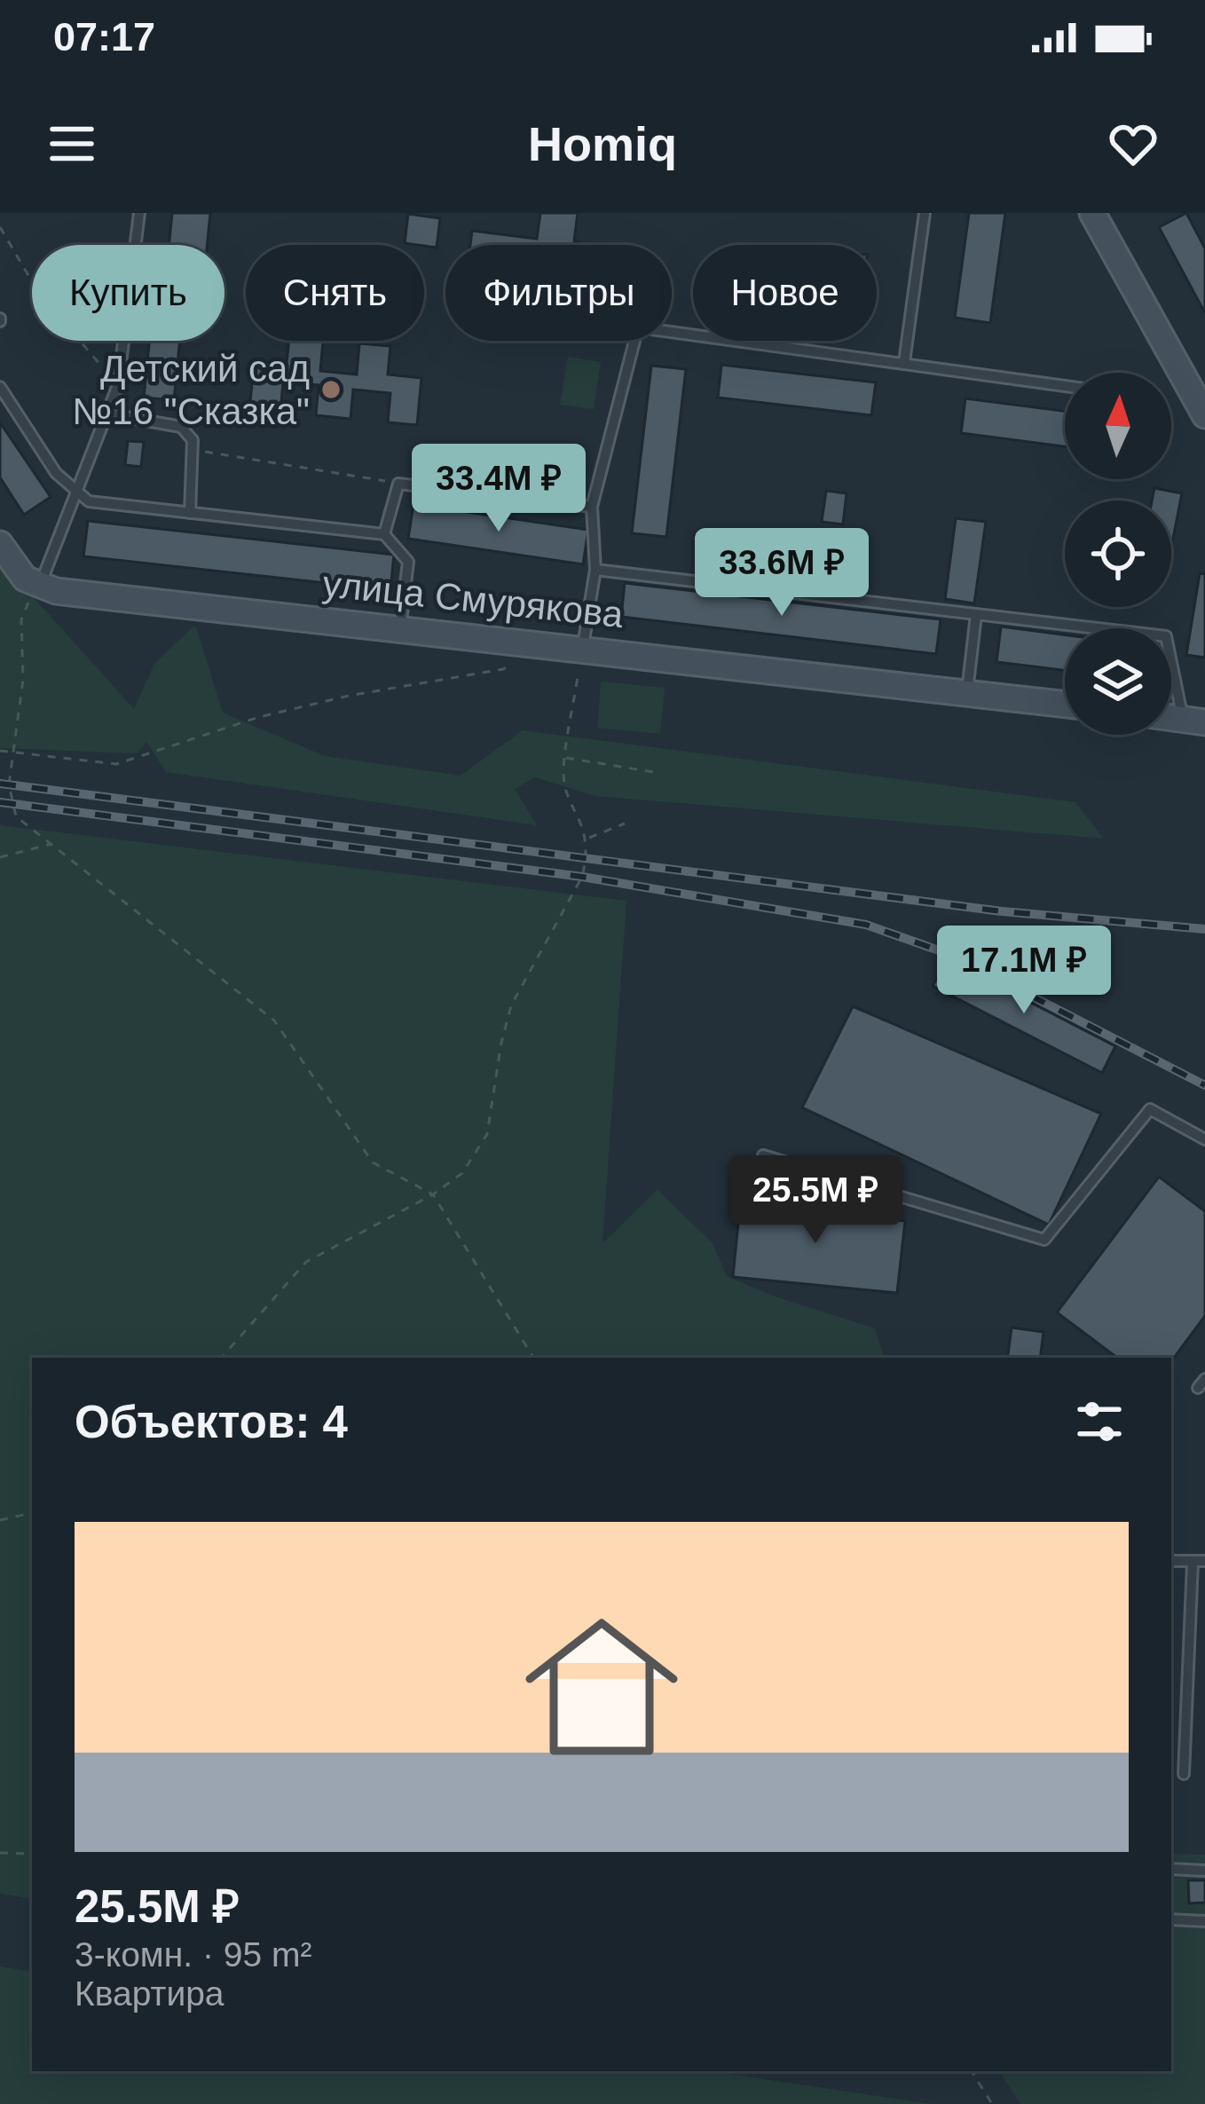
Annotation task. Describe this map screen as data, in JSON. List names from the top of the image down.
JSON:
{
  "streets": {
    "street": ["улица Смурякова"]
  },
  "places": ["Детский сад №16 \"Сказка\""],
  "north": "top",
  "page": {
    "status": "07:17",
    "header": "Homiq",
    "chip": [
      "Купить",
      "Снять",
      "Фильтры",
      "Новое"
    ],
    "price": [
      "33.4M ₽",
      "33.6M ₽",
      "17.1M ₽",
      "25.5M ₽"
    ],
    "heading": "Объектов: 4",
    "list": [
      {
        "name": "25.5M ₽",
        "note": "3-комн. · 95 m² · Квартира"
      }
    ]
  }
}
